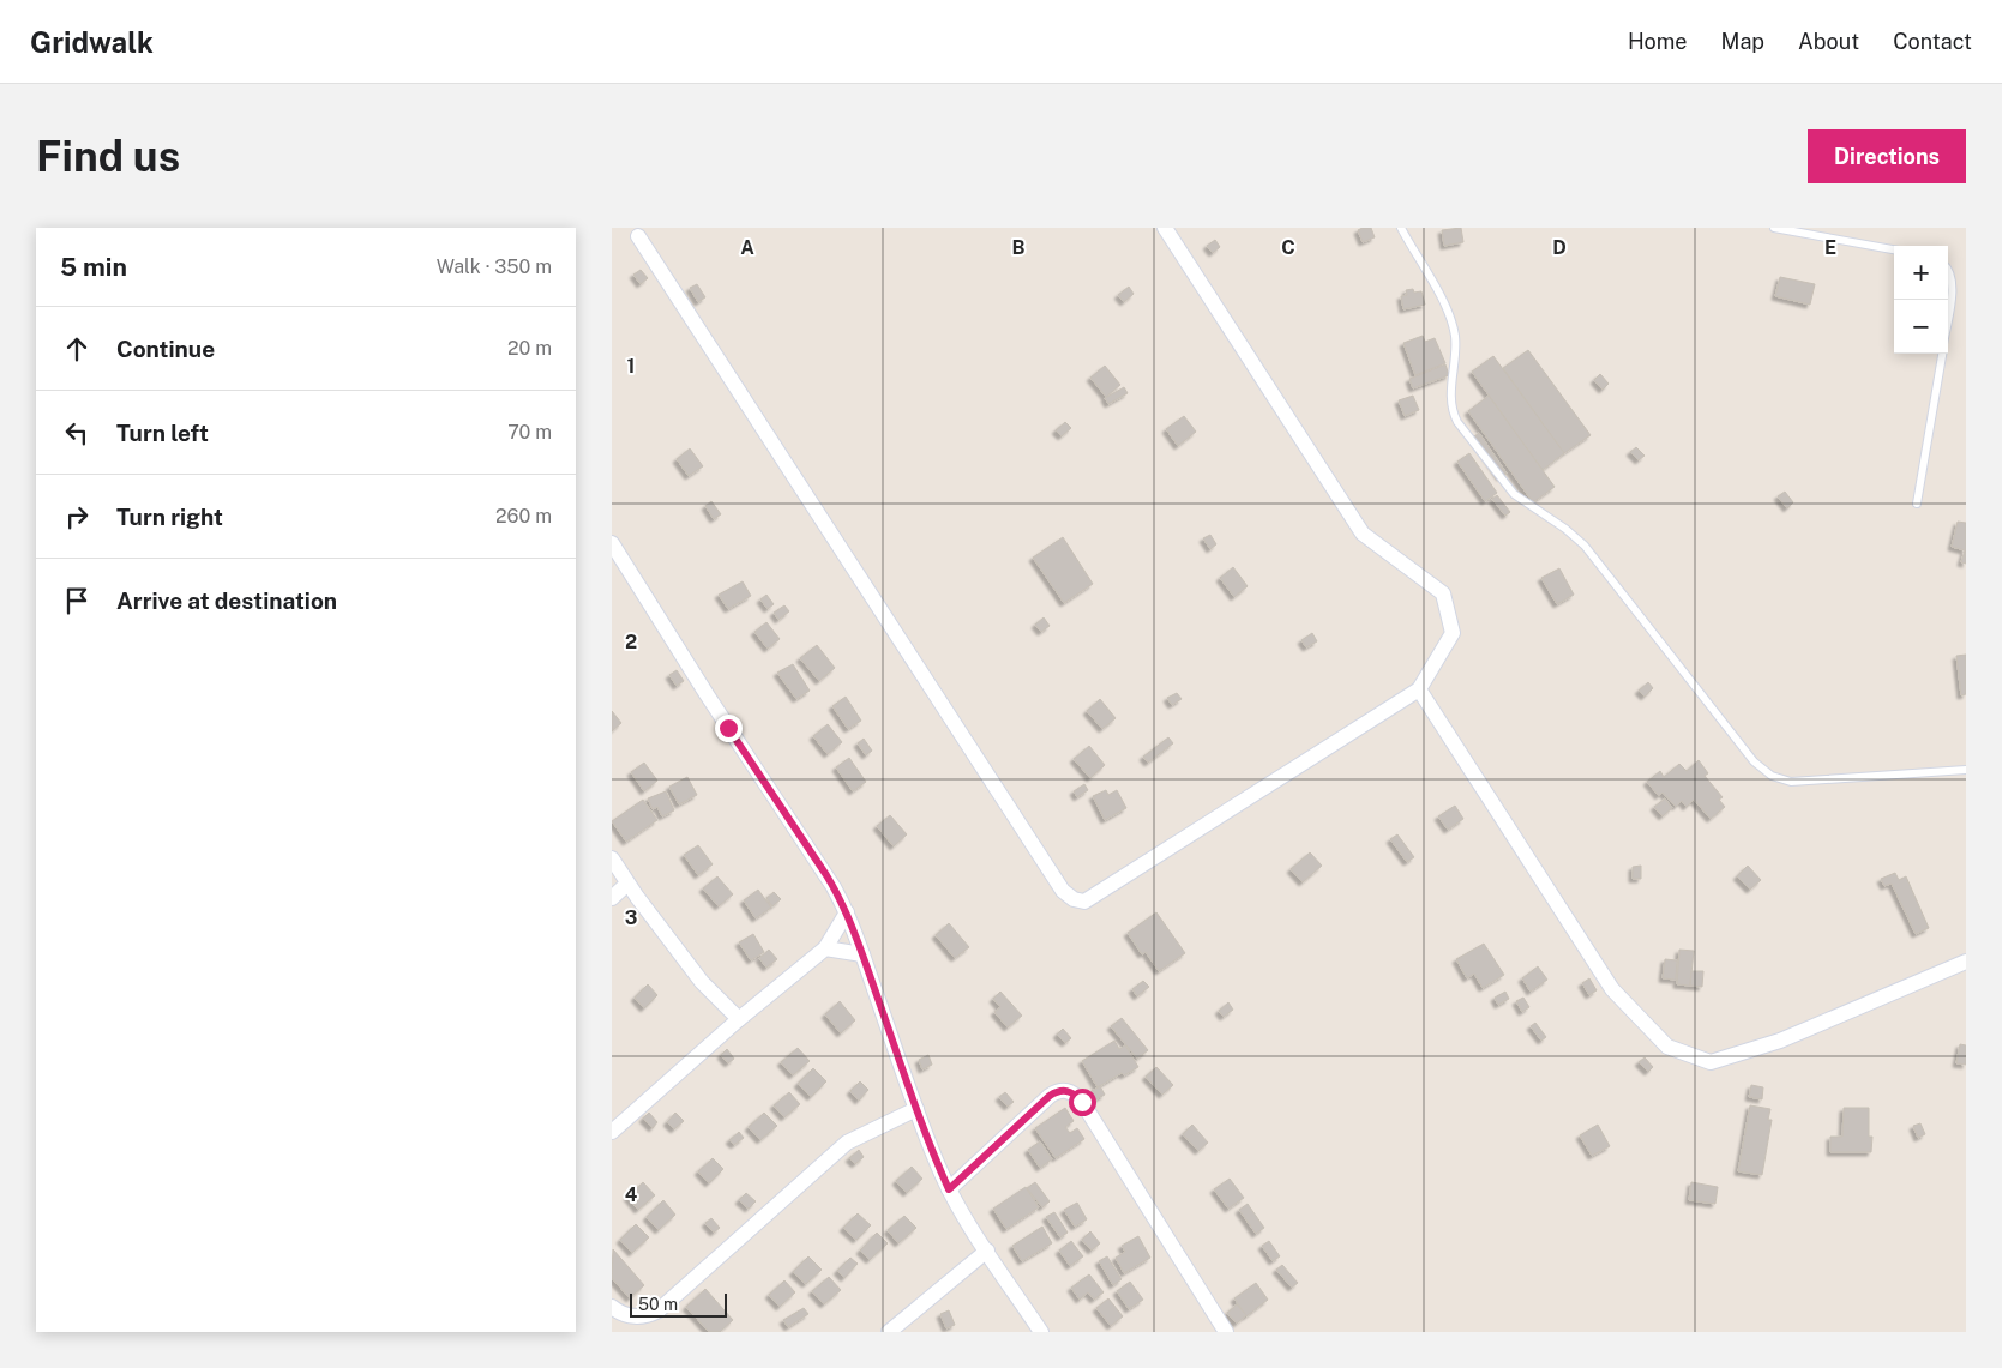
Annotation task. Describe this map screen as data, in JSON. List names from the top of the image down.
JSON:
{
  "scale_bar": "50 m",
  "page": {
    "header": "Gridwalk",
    "nav": [
      "Home",
      "Map",
      "About",
      "Contact"
    ],
    "buttons": "Directions",
    "title": "Find us",
    "heading": ["5 min", "Walk · 350 m"],
    "map_buttons": ["+", "−"],
    "list": [
      ["Continue", "20 m"],
      ["Turn left", "70 m"],
      ["Turn right", "260 m"],
      "Arrive at destination"
    ],
    "scale": "50 m"
  },
  "grid": {
    "columns": [
      "A",
      "B",
      "C",
      "D",
      "E"
    ],
    "rows": [
      "1",
      "2",
      "3",
      "4"
    ]
  }
}
